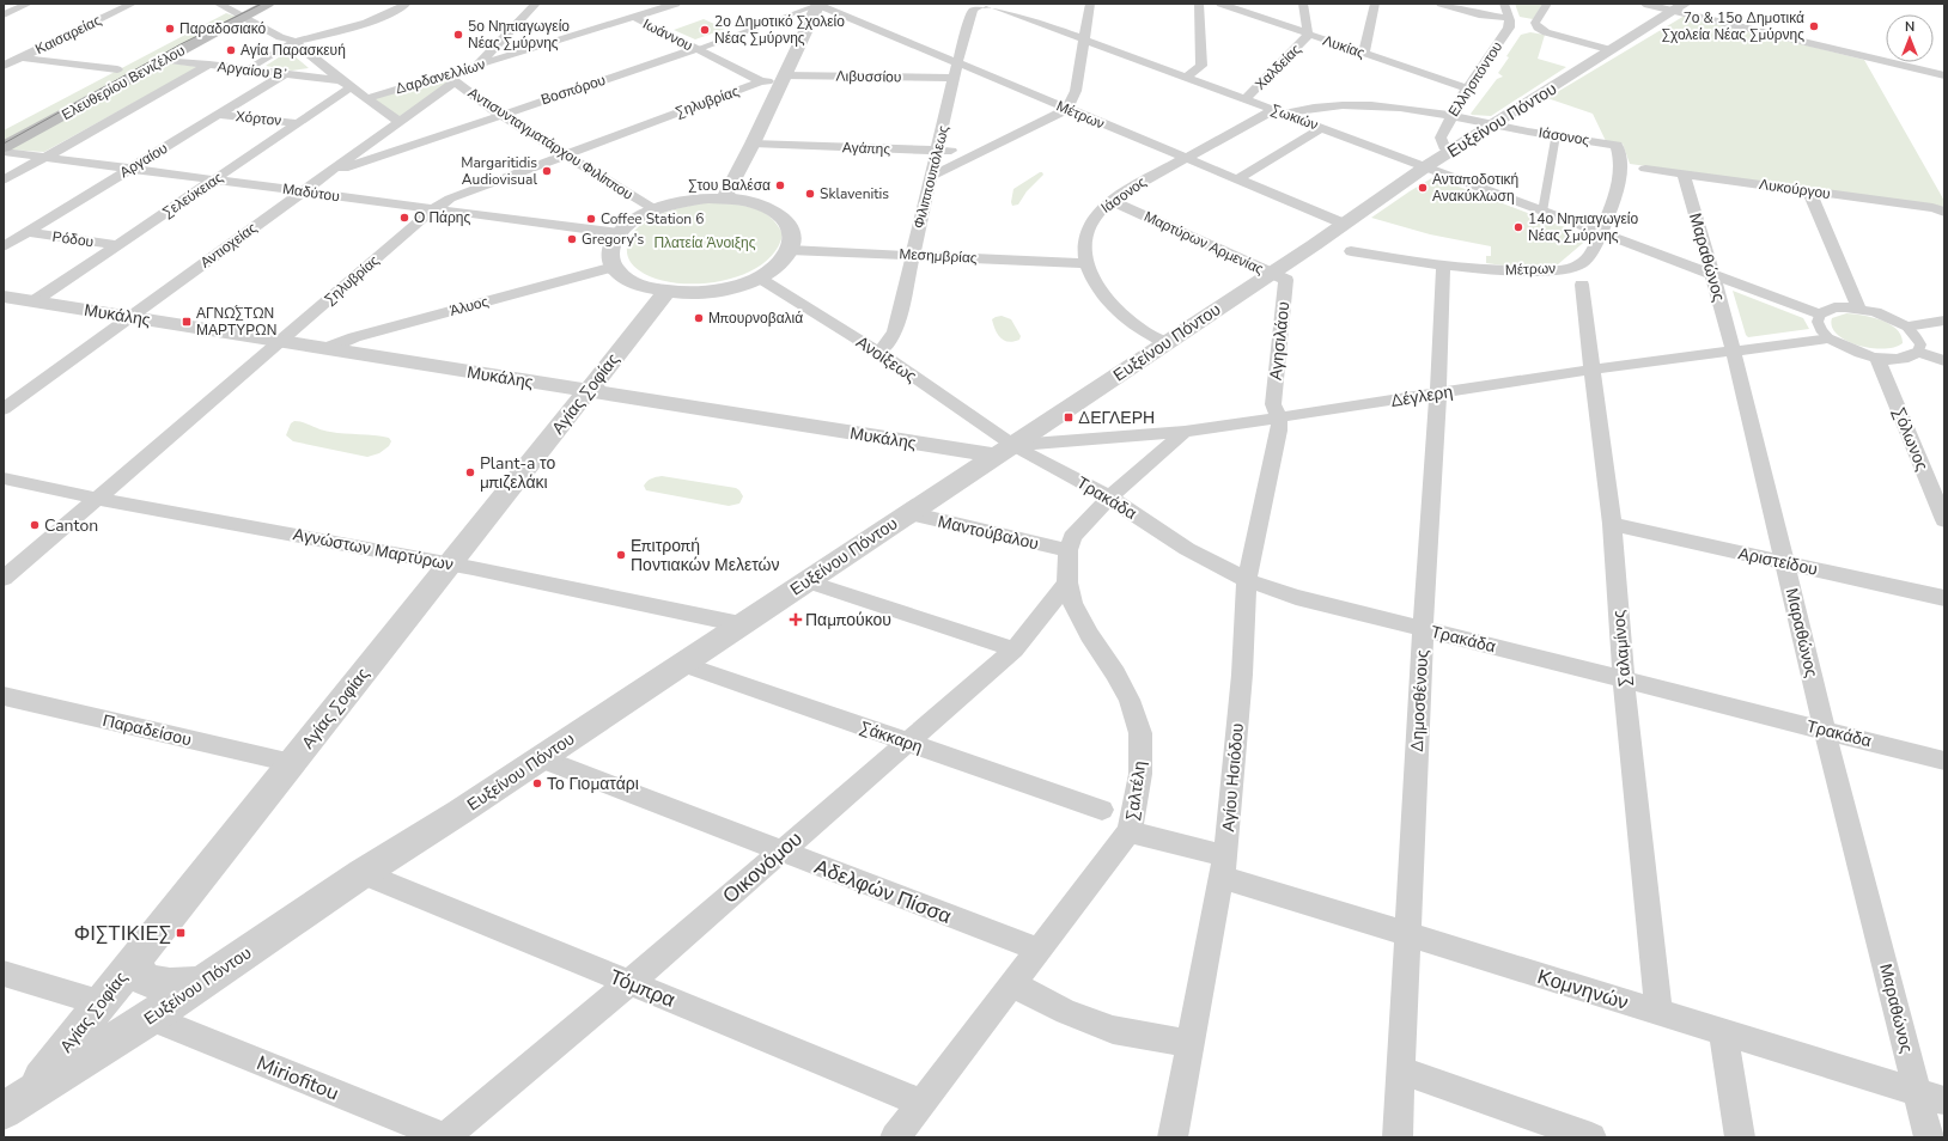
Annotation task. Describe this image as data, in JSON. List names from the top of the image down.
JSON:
{
  "streets": {
    "main road": ["Ελευθερίου Βενιζέλου"],
    "street": [
      "Καισαρείας",
      "Ιωάννου",
      "Λυκίας",
      "Χαλδείας",
      "Αργαίου Β᾽",
      "Δαρδανελλίων",
      "Λιβυσσίου",
      "Ελλησπόντου",
      "Βοσπόρου",
      "Σηλυβρίας",
      "Μέτρων",
      "Σωκιών",
      "Χόρτον",
      "Ευξείνου Πόντου",
      "Ιάσονος",
      "Αντισυνταγματάρχου Φιλίππου",
      "Αγάπης",
      "Αργαίου",
      "Φιλιππουπόλεως",
      "Λυκούργου",
      "Μαδύτου",
      "Σελεύκειας",
      "Ρόδου",
      "Μαρτύρων Αρμενίας",
      "Αντιοχείας",
      "Μεσημβρίας",
      "Μαραθώνος",
      "Άλυος",
      "Μυκάλης",
      "Αγησιλάου",
      "Ανοίξεως",
      "Αγίας Σοφίας",
      "Δέγλερη",
      "Σόλωνος",
      "Τρακάδα",
      "Μαντούβαλου",
      "Αγνώστων Μαρτύρων",
      "Αριστείδου",
      "Σαλαμίνος",
      "Δημοσθένους",
      "Παραδείσου",
      "Σάκκαρη",
      "Αγίου Ησιόδου",
      "Σαλτέλη",
      "Οικονόμου",
      "Αδελφών Πίσσα",
      "Τόμπρα",
      "Κομνηνών",
      "Miriofitou"
    ]
  },
  "crossings": [
    ["Ιωάννου", "Δαρδανελλίων"],
    ["Ιωάννου", "Λιβυσσίου"],
    ["Ιωάννου", "Βοσπόρου"],
    ["Ιωάννου", "Σηλυβρίας"],
    ["Λυκίας", "Χαλδείας"],
    ["Λυκίας", "Ελλησπόντου"],
    ["Χαλδείας", "Σωκιών"],
    ["Αργαίου Β᾽", "Ελευθερίου Βενιζέλου"],
    ["Αργαίου Β᾽", "Αργαίου"],
    ["Αργαίου Β᾽", "Σελεύκειας"],
    ["Δαρδανελλίων", "Αντισυνταγματάρχου Φιλίππου"],
    ["Δαρδανελλίων", "Αντιοχείας"],
    ["Λιβυσσίου", "Φιλιππουπόλεως"],
    ["Ελλησπόντου", "Ευξείνου Πόντου"],
    ["Ελλησπόντου", "Ιάσονος"],
    ["Ελευθερίου Βενιζέλου", "Μαδύτου"],
    ["Βοσπόρου", "Μέτρων"],
    ["Βοσπόρου", "Αντισυνταγματάρχου Φιλίππου"],
    ["Βοσπόρου", "Αντιοχείας"],
    ["Σηλυβρίας", "Αντισυνταγματάρχου Φιλίππου"],
    ["Σηλυβρίας", "Μαδύτου"],
    ["Σηλυβρίας", "Μυκάλης"],
    ["Σηλυβρίας", "Αγνώστων Μαρτύρων"],
    ["Μέτρων", "Σωκιών"],
    ["Μέτρων", "Ευξείνου Πόντου"],
    ["Μέτρων", "Ιάσονος"],
    ["Μέτρων", "Φιλιππουπόλεως"],
    ["Μέτρων", "Δημοσθένους"],
    ["Σωκιών", "Ευξείνου Πόντου"],
    ["Σωκιών", "Ιάσονος"],
    ["Σωκιών", "Μαραθώνος"],
    ["Χόρτον", "Αργαίου"],
    ["Χόρτον", "Σελεύκειας"],
    ["Ευξείνου Πόντου", "Ιάσονος"],
    ["Ευξείνου Πόντου", "Μαρτύρων Αρμενίας"],
    ["Ευξείνου Πόντου", "Μυκάλης"],
    ["Ευξείνου Πόντου", "Αγησιλάου"],
    ["Ευξείνου Πόντου", "Ανοίξεως"],
    ["Ευξείνου Πόντου", "Αγίας Σοφίας"],
    ["Ευξείνου Πόντου", "Δέγλερη"],
    ["Ευξείνου Πόντου", "Τρακάδα"],
    ["Ευξείνου Πόντου", "Μαντούβαλου"],
    ["Ευξείνου Πόντου", "Αγνώστων Μαρτύρων"],
    ["Ευξείνου Πόντου", "Σάκκαρη"],
    ["Ευξείνου Πόντου", "Αδελφών Πίσσα"],
    ["Ευξείνου Πόντου", "Τόμπρα"],
    ["Ευξείνου Πόντου", "Miriofitou"],
    ["Ιάσονος", "Μαρτύρων Αρμενίας"],
    ["Ιάσονος", "Μεσημβρίας"],
    ["Αντισυνταγματάρχου Φιλίππου", "Αντιοχείας"],
    ["Αγάπης", "Φιλιππουπόλεως"],
    ["Αργαίου", "Μαδύτου"],
    ["Αργαίου", "Ρόδου"],
    ["Φιλιππουπόλεως", "Μεσημβρίας"],
    ["Φιλιππουπόλεως", "Ανοίξεως"],
    ["Λυκούργου", "Μαραθώνος"],
    ["Μαδύτου", "Σελεύκειας"],
    ["Μαδύτου", "Αντιοχείας"],
    ["Σελεύκειας", "Ρόδου"],
    ["Σελεύκειας", "Μυκάλης"],
    ["Μαρτύρων Αρμενίας", "Αγησιλάου"],
    ["Αντιοχείας", "Μυκάλης"],
    ["Μαραθώνος", "Δέγλερη"],
    ["Μαραθώνος", "Τρακάδα"],
    ["Μαραθώνος", "Αριστείδου"],
    ["Μαραθώνος", "Κομνηνών"],
    ["Άλυος", "Μυκάλης"],
    ["Μυκάλης", "Ανοίξεως"],
    ["Μυκάλης", "Αγίας Σοφίας"],
    ["Μυκάλης", "Δέγλερη"],
    ["Μυκάλης", "Τρακάδα"],
    ["Αγησιλάου", "Δέγλερη"],
    ["Αγησιλάου", "Αγίου Ησιόδου"],
    ["Ανοίξεως", "Δέγλερη"],
    ["Ανοίξεως", "Τρακάδα"],
    ["Αγίας Σοφίας", "Αγνώστων Μαρτύρων"],
    ["Αγίας Σοφίας", "Παραδείσου"],
    ["Δέγλερη", "Τρακάδα"],
    ["Δέγλερη", "Σαλαμίνος"],
    ["Δέγλερη", "Δημοσθένους"],
    ["Δέγλερη", "Αγίου Ησιόδου"],
    ["Δέγλερη", "Σαλτέλη"],
    ["Τρακάδα", "Σαλαμίνος"],
    ["Τρακάδα", "Δημοσθένους"],
    ["Τρακάδα", "Αγίου Ησιόδου"],
    ["Τρακάδα", "Σαλτέλη"],
    ["Μαντούβαλου", "Σαλτέλη"],
    ["Αριστείδου", "Σαλαμίνος"],
    ["Σαλαμίνος", "Κομνηνών"],
    ["Δημοσθένους", "Κομνηνών"],
    ["Σάκκαρη", "Οικονόμου"],
    ["Αγίου Ησιόδου", "Κομνηνών"],
    ["Σαλτέλη", "Οικονόμου"],
    ["Σαλτέλη", "Αδελφών Πίσσα"],
    ["Σαλτέλη", "Τόμπρα"],
    ["Σαλτέλη", "Κομνηνών"],
    ["Οικονόμου", "Αδελφών Πίσσα"],
    ["Οικονόμου", "Τόμπρα"],
    ["Οικονόμου", "Miriofitou"]
  ],
  "parks": ["Πλατεία Άνοιξης"],
  "places": {
    "other": [
      "7ο & 15ο Δημοτικά Σχολεία Νέας Σμύρνης",
      "Παραδοσιακό",
      "2ο Δημοτικό Σχολείο Νέας Σμύρνης",
      "5ο Νηπιαγωγείο Νέας Σμύρνης",
      "Αγία Παρασκευή",
      "Margaritidis Audiovisual",
      "Στου Βαλέσα",
      "Ανταποδοτική Ανακύκλωση",
      "Sklavenitis",
      "Ο Πάρης",
      "Coffee Station 6",
      "14ο Νηπιαγωγείο Νέας Σμύρνης",
      "Gregory's",
      "Μπουρνοβαλιά",
      "Plant-a το μπιζελάκι",
      "Canton",
      "Επιτροπή Ποντιακών Μελετών",
      "Το Γιοματάρι"
    ],
    "transit": ["ΑΓΝΏΣΤΩΝ ΜΑΡΤΥΡΩΝ", "ΔΕΓΛΕΡΗ", "ΦΙΣΤΙΚΙΕΣ"],
    "health": ["Παμπούκου"]
  },
  "north": "top"
}
